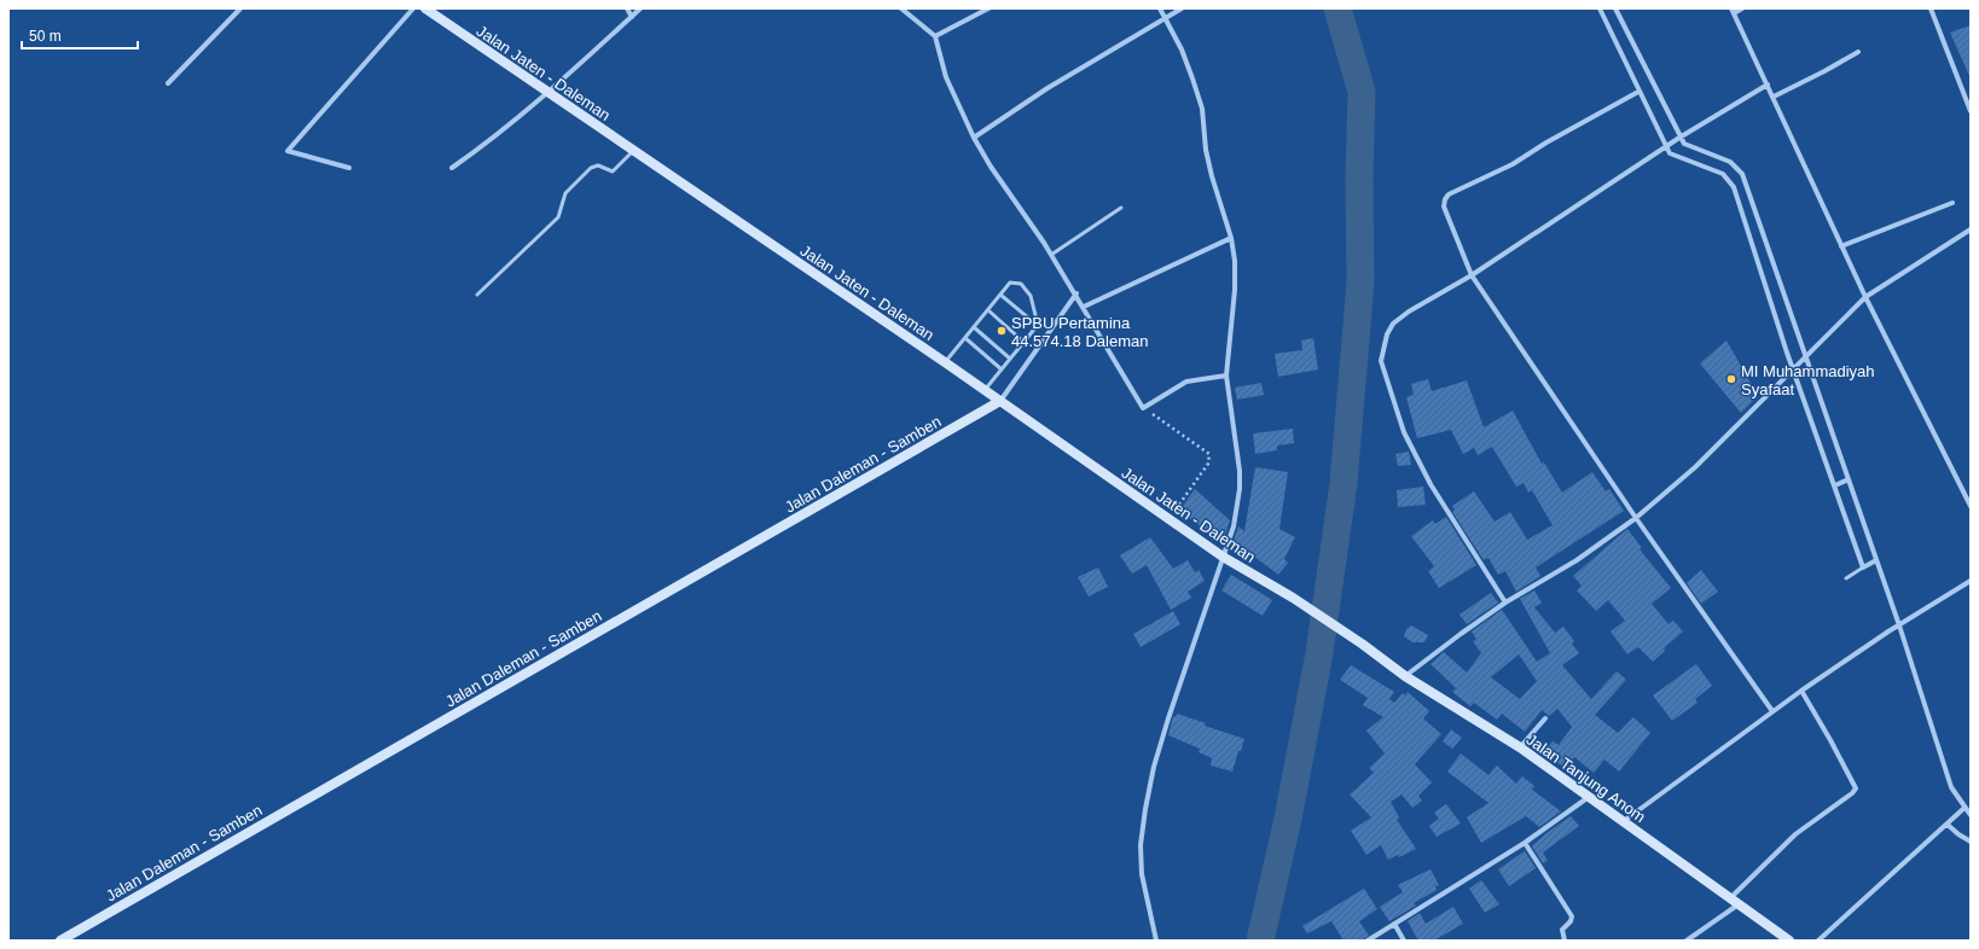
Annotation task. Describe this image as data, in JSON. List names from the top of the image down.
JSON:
{
  "streets": {
    "main road": ["Jalan Jaten - Daleman", "Jalan Daleman - Samben", "Jalan Tanjung Anom"]
  },
  "crossings": [
    ["Jalan Jaten - Daleman", "Jalan Daleman - Samben"],
    ["Jalan Jaten - Daleman", "Jalan Tanjung Anom"]
  ],
  "places": ["SPBU Pertamina 44.574.18 Daleman", "MI Muhammadiyah Syafaat"],
  "scale_bar": "50 m"
}
